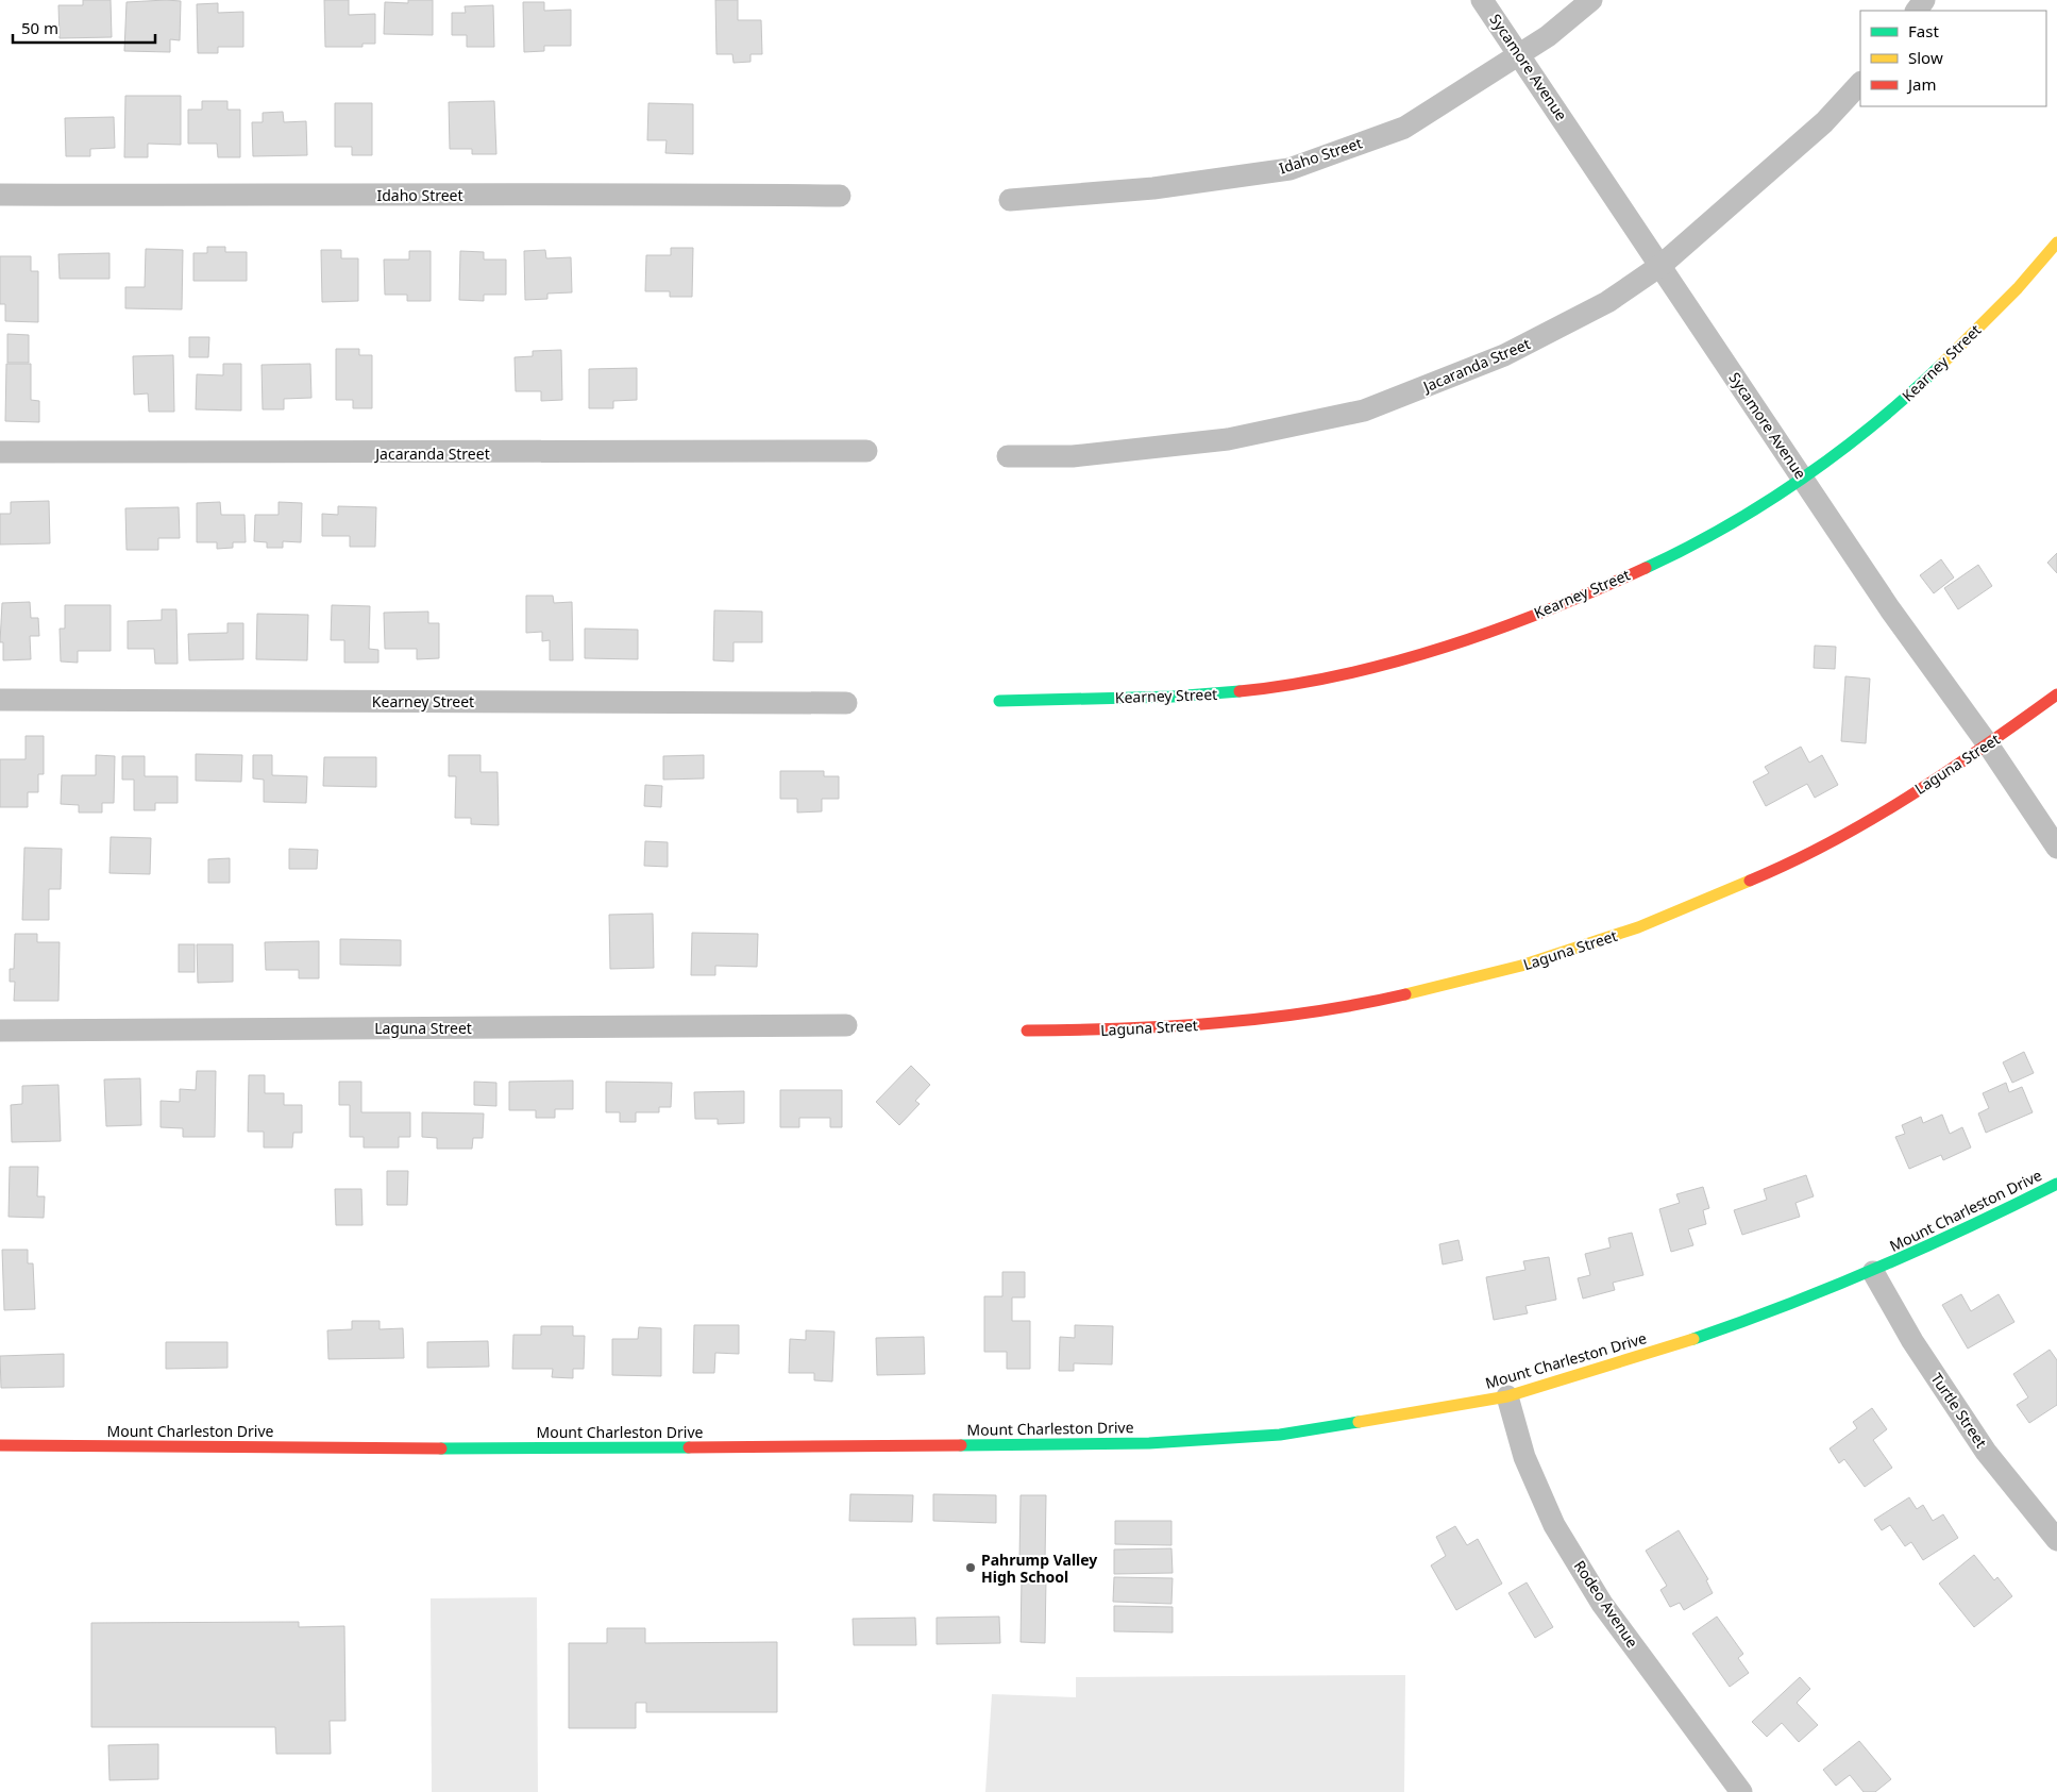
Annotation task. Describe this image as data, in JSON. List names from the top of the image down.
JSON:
{
  "streets": {
    "street": [
      "Sycamore Avenue",
      "Idaho Street",
      "Kearney Street",
      "Jacaranda Street",
      "Laguna Street",
      "Mount Charleston Drive",
      "Turtle Street",
      "Rodeo Avenue"
    ]
  },
  "crossings": [
    ["Sycamore Avenue", "Idaho Street"],
    ["Sycamore Avenue", "Kearney Street"],
    ["Sycamore Avenue", "Jacaranda Street"],
    ["Sycamore Avenue", "Laguna Street"],
    ["Mount Charleston Drive", "Turtle Street"],
    ["Mount Charleston Drive", "Rodeo Avenue"]
  ],
  "places": ["Pahrump Valley High School"],
  "legend": ["Fast", "Slow", "Jam"],
  "scale_bar": "50 m"
}
